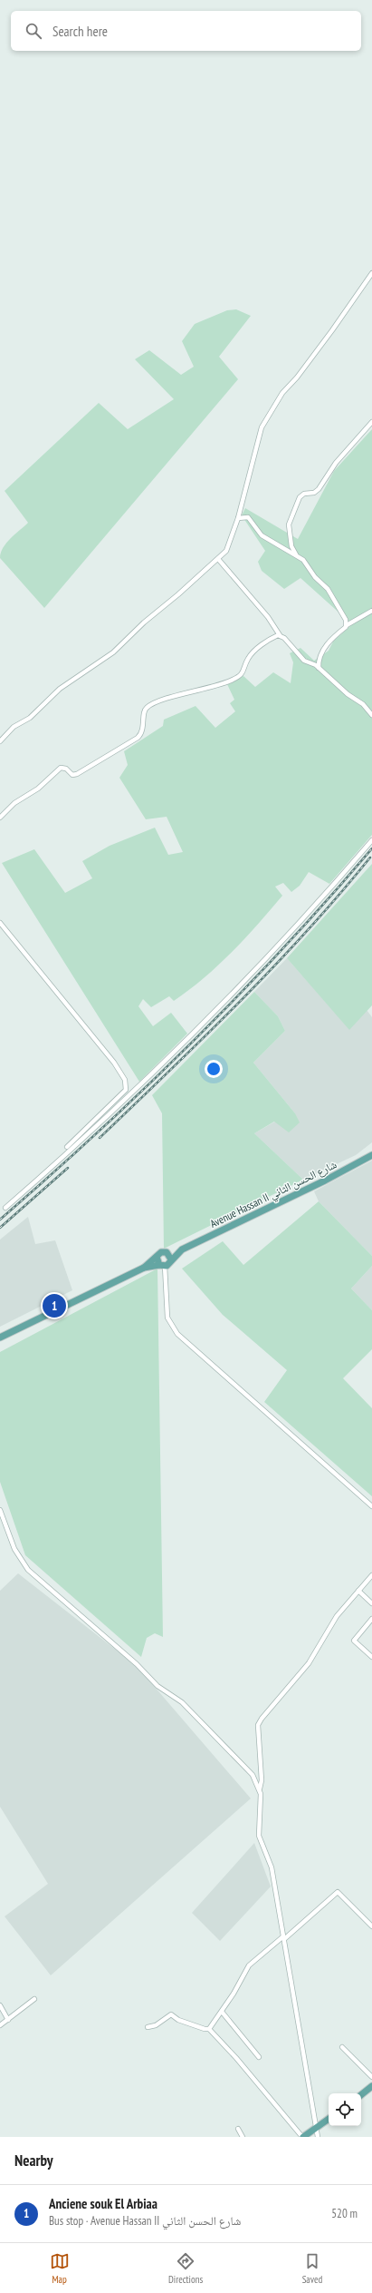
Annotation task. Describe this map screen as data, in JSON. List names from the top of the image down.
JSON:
{
  "streets": {
    "main road": ["Avenue Hassan II شارع الحسن الثاني"]
  },
  "page": {
    "search": "Search here",
    "pins": "1",
    "heading": "Nearby",
    "list": [
      {
        "mark": "1",
        "name": "Anciene souk El Arbiaa",
        "note": "Bus stop · Avenue Hassan II شارع الحسن الثاني",
        "value": "520 m"
      }
    ],
    "nav": ["Map", "Directions", "Saved"]
  }
}
